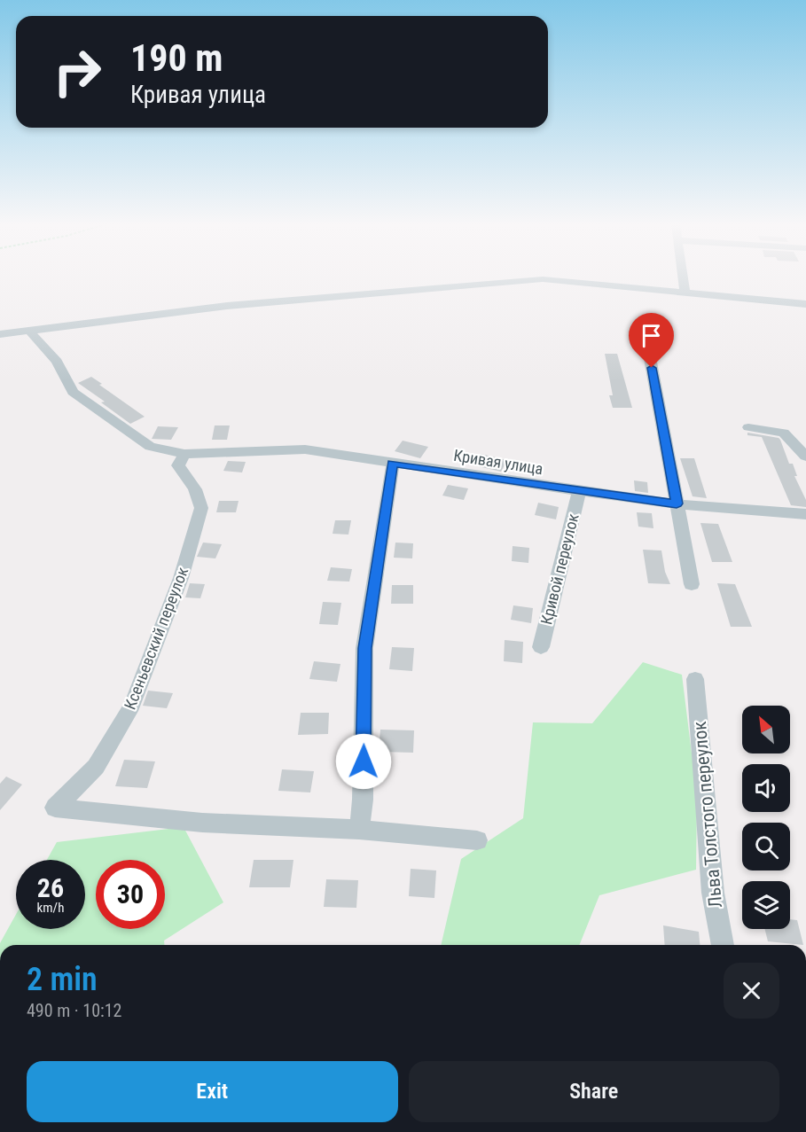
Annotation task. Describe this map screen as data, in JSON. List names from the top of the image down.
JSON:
{
  "streets": {
    "street": [
      "Кривая улица",
      "Кривой переулок",
      "Ксеньевский переулок",
      "Льва Толстого переулок"
    ]
  },
  "crossings": [
    ["Кривая улица", "Кривой переулок"],
    ["Кривая улица", "Ксеньевский переулок"]
  ],
  "north": "top left",
  "page": {
    "turn": ["190 m", "Кривая улица"],
    "speed": "26 km/h",
    "limit": "30",
    "heading": ["2 min", "490 m · 10:12"],
    "buttons": ["Exit", "Share"]
  }
}
